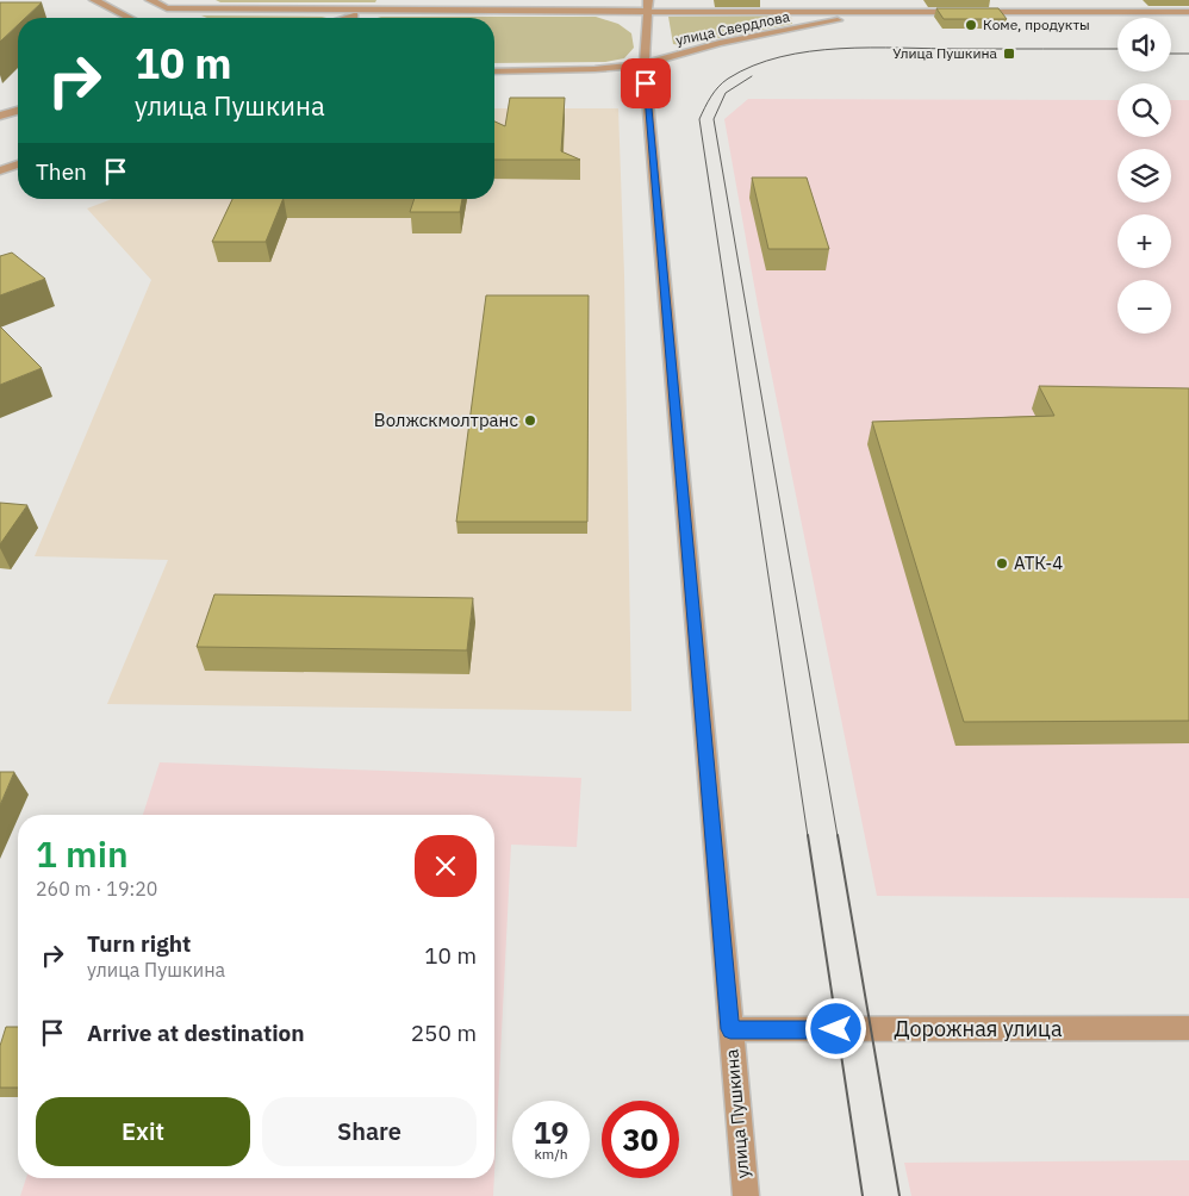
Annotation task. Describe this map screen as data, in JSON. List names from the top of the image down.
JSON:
{
  "streets": {
    "street": ["улица Свердлова", "Дорожная улица", "улица Пушкина"]
  },
  "crossings": [
    ["улица Свердлова", "улица Пушкина"],
    ["Дорожная улица", "улица Пушкина"]
  ],
  "places": {
    "other": ["Коме, продукты", "Волжскмолтранс", "АТК-4"],
    "transit": ["Улица Пушкина"]
  },
  "page": {
    "map_buttons": ["+", "−"],
    "turn": ["10 m", "улица Пушкина"],
    "then": "Then",
    "heading": ["1 min", "260 m · 19:20"],
    "list": [
      {
        "name": "Turn right",
        "note": "улица Пушкина",
        "value": "10 m"
      },
      {
        "name": "Arrive at destination",
        "value": "250 m"
      }
    ],
    "buttons": ["Exit", "Share"],
    "speed": "19 km/h",
    "limit": "30"
  }
}
